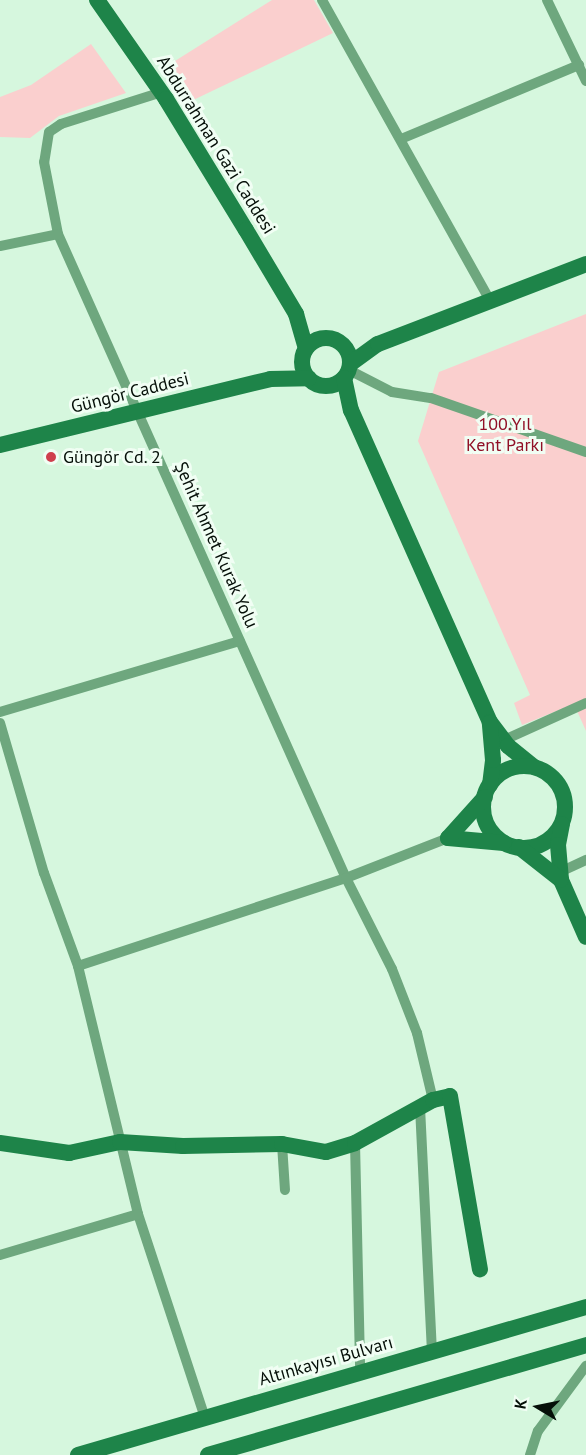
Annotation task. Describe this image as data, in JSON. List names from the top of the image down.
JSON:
{
  "streets": {
    "street": [
      "Abdurrahman Gazi Caddesi",
      "Güngör Caddesi",
      "Şehit Ahmet Kurak Yolu",
      "Altınkayısı Bulvarı"
    ]
  },
  "crossings": [
    ["Abdurrahman Gazi Caddesi", "Güngör Caddesi"],
    ["Abdurrahman Gazi Caddesi", "Şehit Ahmet Kurak Yolu"],
    ["Güngör Caddesi", "Şehit Ahmet Kurak Yolu"],
    ["Şehit Ahmet Kurak Yolu", "Altınkayısı Bulvarı"]
  ],
  "parks": ["100.Yıl Kent Parkı"],
  "places": ["Güngör Cd. 2"],
  "north": "left"
}
